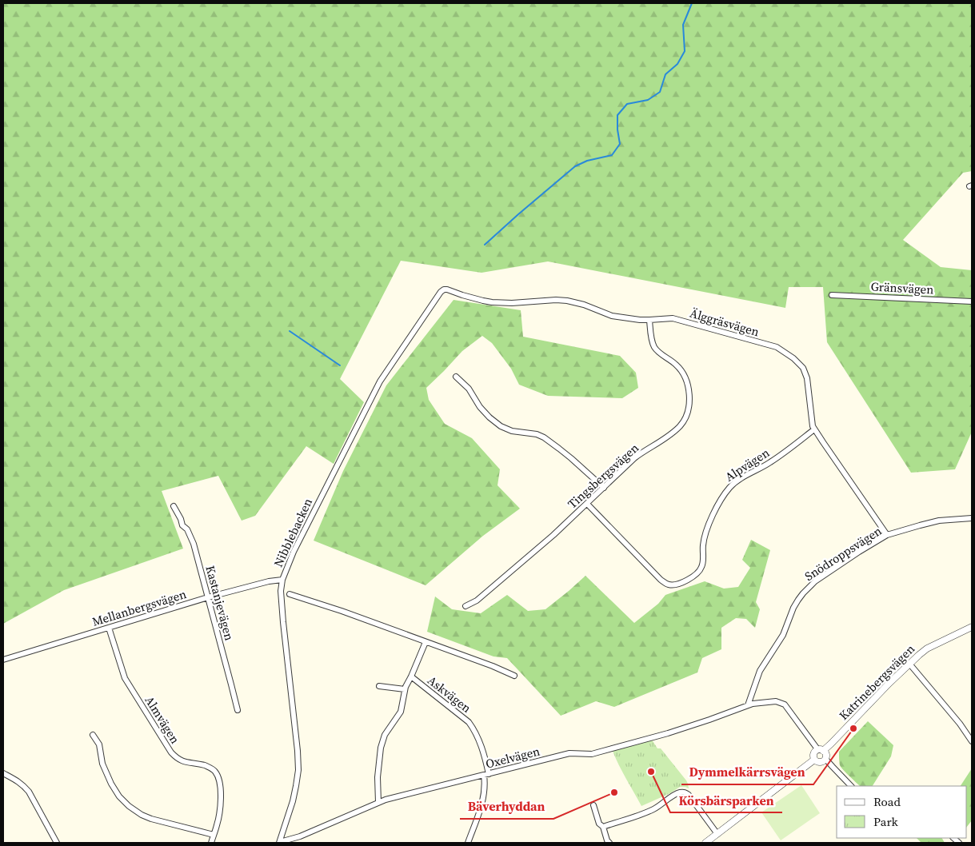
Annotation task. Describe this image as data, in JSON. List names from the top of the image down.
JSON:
{
  "streets": {
    "street": [
      "Gränsvägen",
      "Älggräsvägen",
      "Alpvägen",
      "Tingsbergsvägen",
      "Nibblebacken",
      "Snödroppsvägen",
      "Kastanjevägen",
      "Mellanbergsvägen",
      "Katrinebergsvägen",
      "Askvägen",
      "Almvägen",
      "Oxelvägen"
    ]
  },
  "crossings": [
    ["Älggräsvägen", "Alpvägen"],
    ["Älggräsvägen", "Tingsbergsvägen"],
    ["Älggräsvägen", "Nibblebacken"],
    ["Älggräsvägen", "Snödroppsvägen"],
    ["Alpvägen", "Tingsbergsvägen"],
    ["Nibblebacken", "Mellanbergsvägen"],
    ["Nibblebacken", "Oxelvägen"],
    ["Snödroppsvägen", "Oxelvägen"],
    ["Kastanjevägen", "Mellanbergsvägen"],
    ["Mellanbergsvägen", "Almvägen"],
    ["Katrinebergsvägen", "Oxelvägen"],
    ["Askvägen", "Oxelvägen"]
  ],
  "places": ["Dymmelkärrsvägen", "Körsbärsparken", "Bäverhyddan"],
  "legend": ["Road", "Park"]
}
